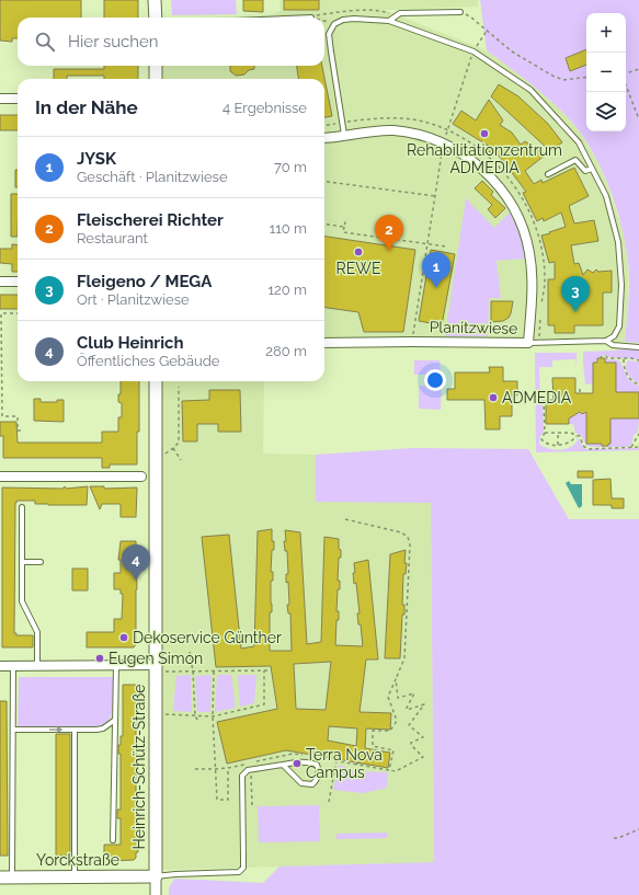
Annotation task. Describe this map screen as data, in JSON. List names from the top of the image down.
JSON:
{
  "streets": {
    "main road": ["Heinrich-Schütz-Straße", "Yorckstraße"],
    "street": ["Planitzwiese"]
  },
  "crossings": [
    ["Heinrich-Schütz-Straße", "Yorckstraße"]
  ],
  "places": [
    "Rehabilitationzentrum ADMEDIA",
    "REWE",
    "ADMEDIA",
    "Dekoservice Günther",
    "Eugen Simon",
    "Terra Nova Campus"
  ],
  "page": {
    "map_buttons": ["+", "−"],
    "search": "Hier suchen",
    "heading": ["In der Nähe", "4 Ergebnisse"],
    "list": [
      {
        "mark": "1",
        "name": "JYSK",
        "note": "Geschäft · Planitzwiese",
        "value": "70 m"
      },
      {
        "mark": "2",
        "name": "Fleischerei Richter",
        "note": "Restaurant",
        "value": "110 m"
      },
      {
        "mark": "3",
        "name": "Fleigeno / MEGA",
        "note": "Ort · Planitzwiese",
        "value": "120 m"
      },
      {
        "mark": "4",
        "name": "Club Heinrich",
        "note": "Öffentliches Gebäude",
        "value": "280 m"
      }
    ],
    "pins": [
      "2",
      "1",
      "3",
      "4"
    ]
  }
}
